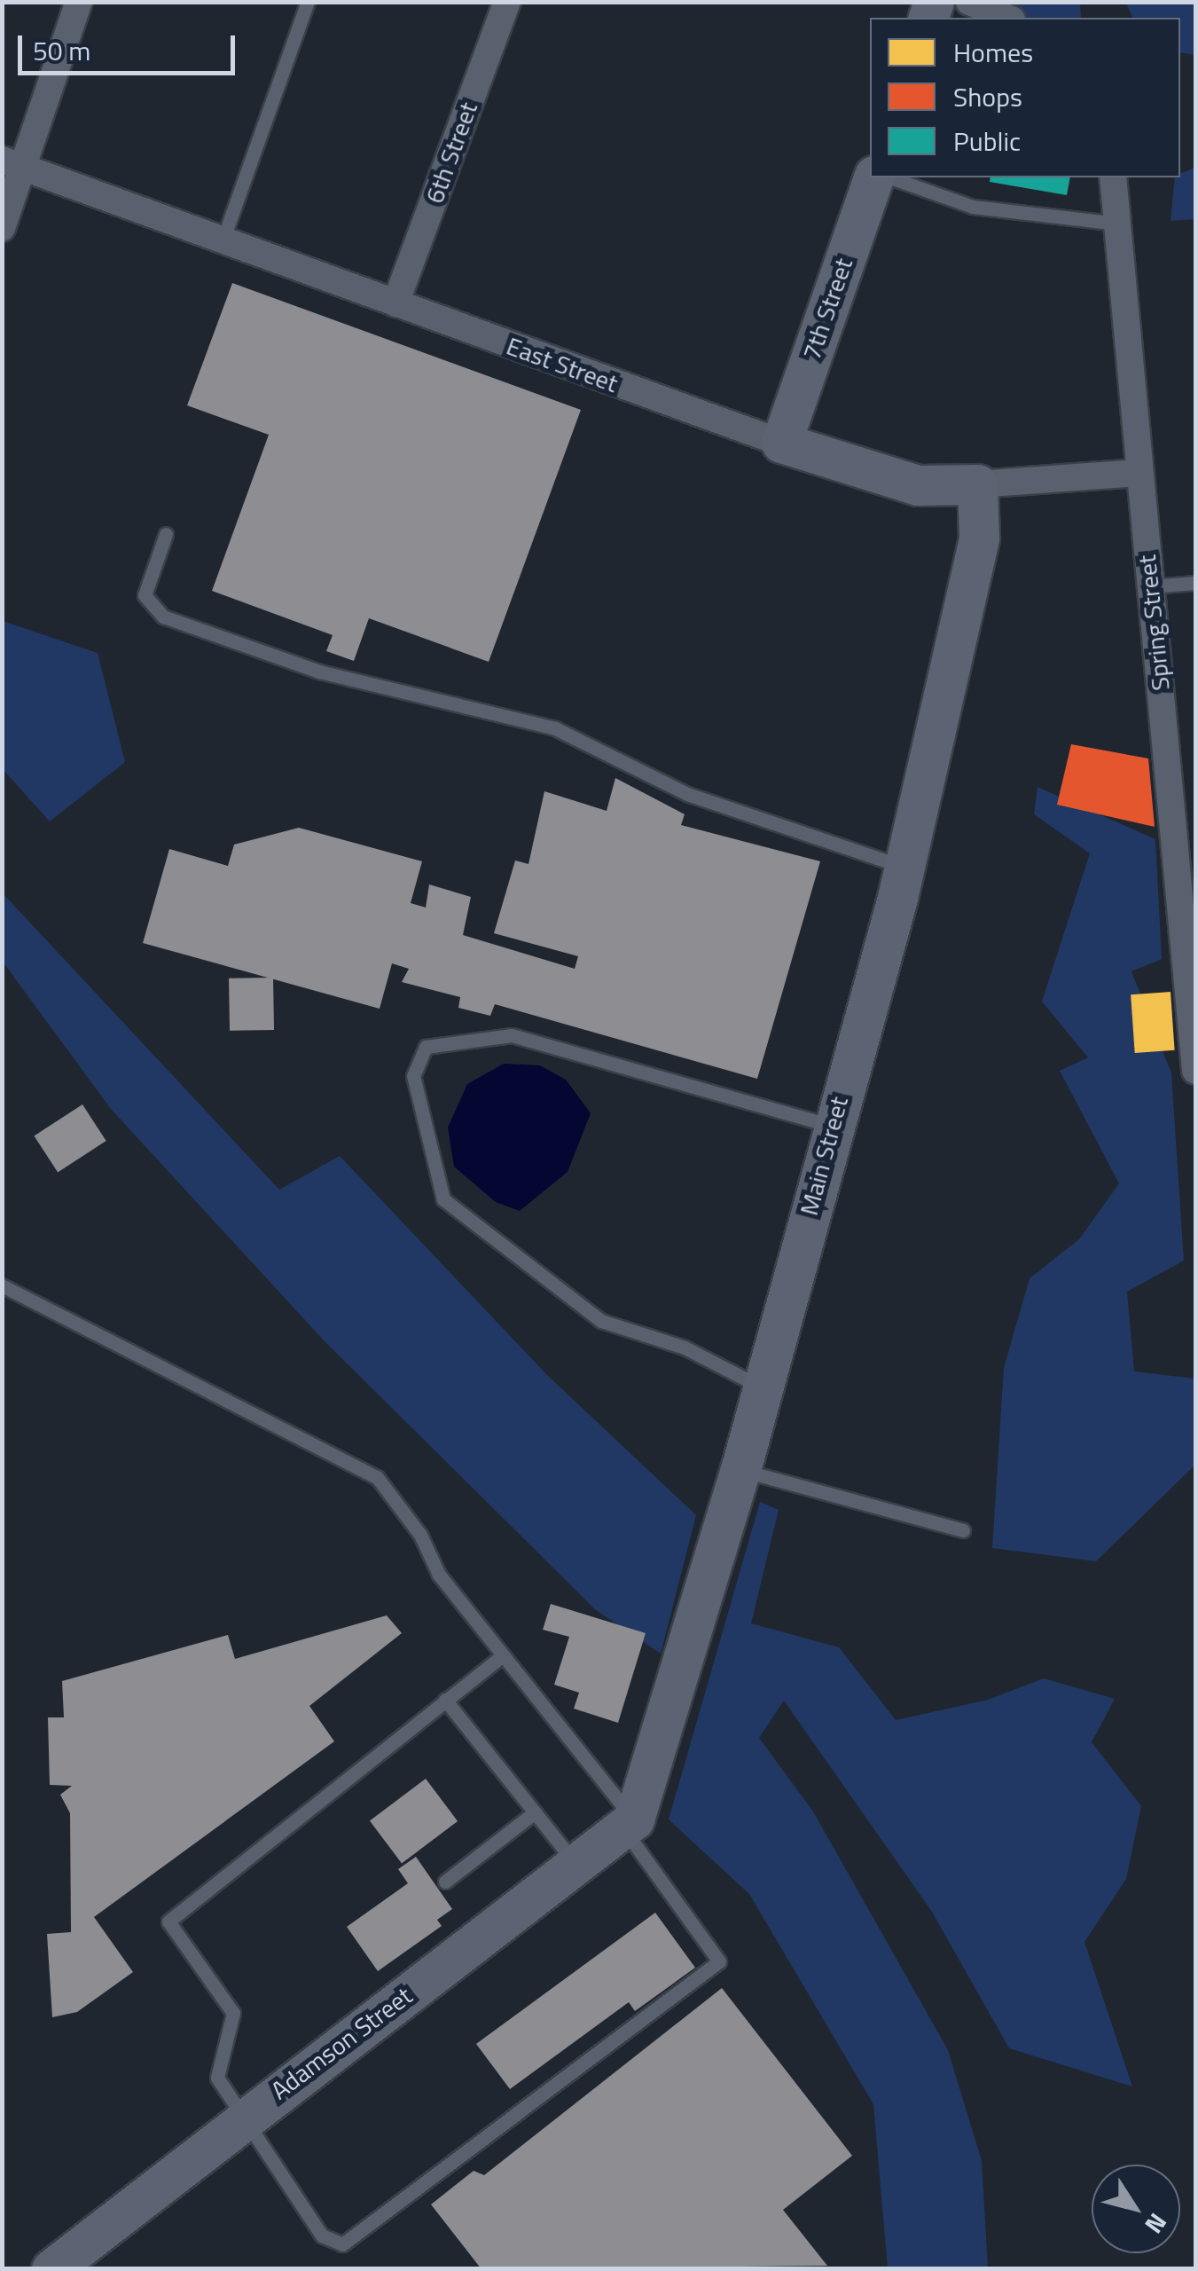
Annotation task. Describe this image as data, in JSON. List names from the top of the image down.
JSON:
{
  "streets": {
    "street": [
      "6th Street",
      "7th Street",
      "East Street",
      "Spring Street",
      "Main Street",
      "Adamson Street"
    ]
  },
  "crossings": [
    ["6th Street", "East Street"],
    ["7th Street", "East Street"],
    ["East Street", "Spring Street"],
    ["East Street", "Main Street"],
    ["Main Street", "Adamson Street"]
  ],
  "legend": ["Homes", "Shops", "Public"],
  "scale_bar": "50 m",
  "north": "bottom right"
}
